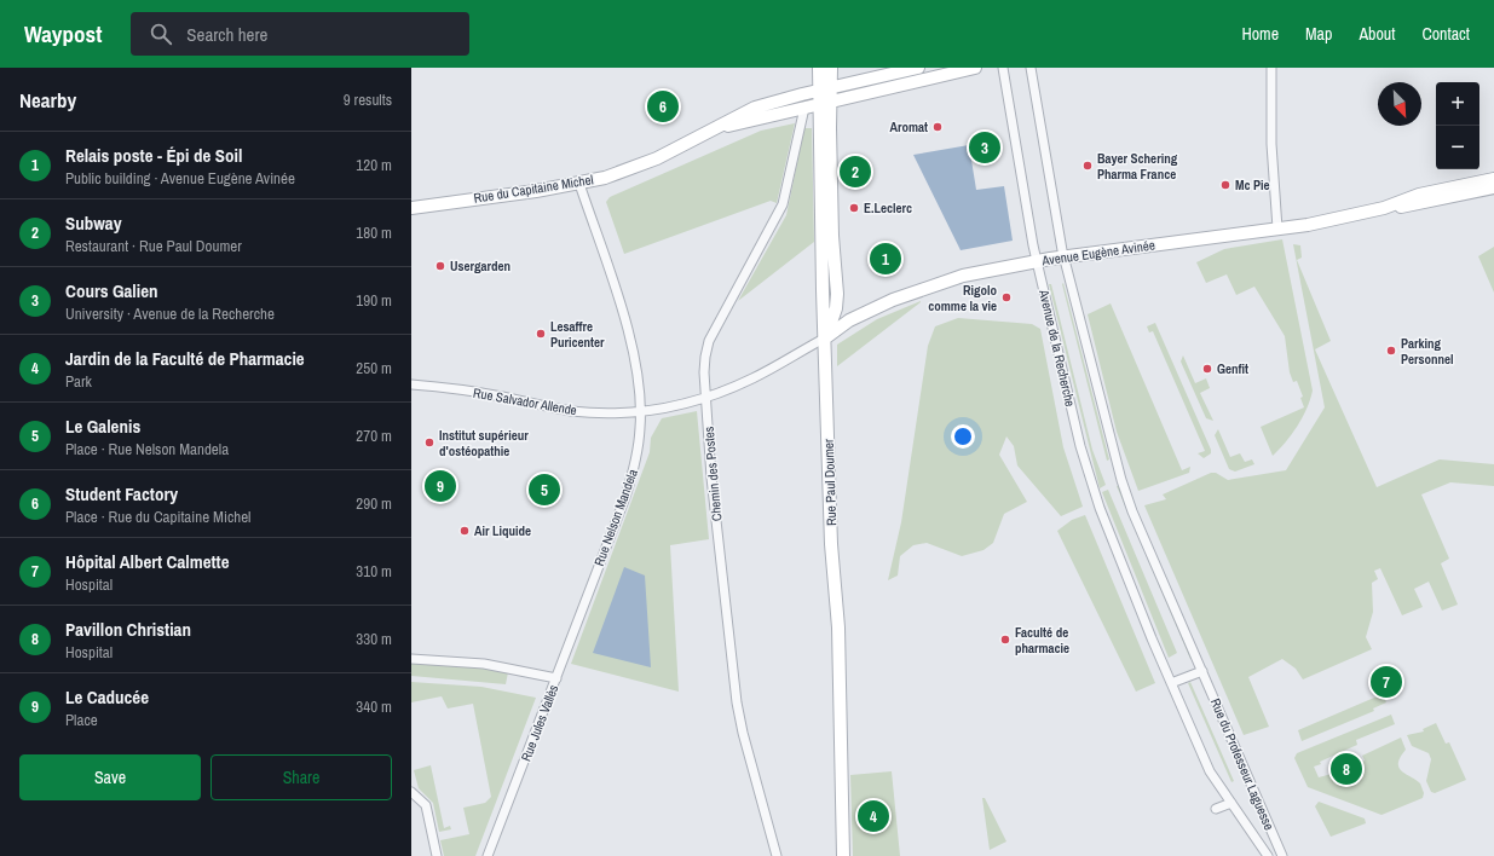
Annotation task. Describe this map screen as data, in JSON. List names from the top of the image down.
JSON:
{
  "streets": {
    "main road": ["Rue du Capitaine Michel", "Avenue Eugène Avinée", "Rue Paul Doumer"],
    "street": [
      "Avenue de la Recherche",
      "Rue Salvador Allende",
      "Chemin des Postes",
      "Rue Nelson Mandela",
      "Rue Jules Vallès",
      "Rue du Professeur Laguesse"
    ]
  },
  "crossings": [
    ["Rue du Capitaine Michel", "Chemin des Postes"],
    ["Rue du Capitaine Michel", "Rue Paul Doumer"],
    ["Rue du Capitaine Michel", "Rue Nelson Mandela"],
    ["Avenue Eugène Avinée", "Avenue de la Recherche"],
    ["Avenue Eugène Avinée", "Rue Salvador Allende"],
    ["Avenue Eugène Avinée", "Rue Paul Doumer"],
    ["Avenue Eugène Avinée", "Rue du Professeur Laguesse"],
    ["Avenue de la Recherche", "Rue du Professeur Laguesse"],
    ["Rue Salvador Allende", "Chemin des Postes"],
    ["Rue Salvador Allende", "Rue Paul Doumer"],
    ["Rue Salvador Allende", "Rue Nelson Mandela"],
    ["Rue Nelson Mandela", "Rue Jules Vallès"]
  ],
  "places": [
    "Aromat",
    "Bayer Schering Pharma France",
    "Mc Pie",
    "E.Leclerc",
    "Usergarden",
    "Rigolo comme la vie",
    "Lesaffre Puricenter",
    "Parking Personnel",
    "Genfit",
    "Institut supérieur d'ostéopathie",
    "Air Liquide",
    "Faculté de pharmacie"
  ],
  "north": "bottom right",
  "page": {
    "header": "Waypost",
    "search": "Search here",
    "nav": [
      "Home",
      "Map",
      "About",
      "Contact"
    ],
    "heading": ["Nearby", "9 results"],
    "map_buttons": ["+", "−"],
    "pins": [
      "6",
      "3",
      "2",
      "1",
      "9",
      "5",
      "7",
      "8",
      "4"
    ],
    "list": [
      {
        "mark": "1",
        "name": "Relais poste - Épi de Soil",
        "note": "Public building · Avenue Eugène Avinée",
        "value": "120 m"
      },
      {
        "mark": "2",
        "name": "Subway",
        "note": "Restaurant · Rue Paul Doumer",
        "value": "180 m"
      },
      {
        "mark": "3",
        "name": "Cours Galien",
        "note": "University · Avenue de la Recherche",
        "value": "190 m"
      },
      {
        "mark": "4",
        "name": "Jardin de la Faculté de Pharmacie",
        "note": "Park",
        "value": "250 m"
      },
      {
        "mark": "5",
        "name": "Le Galenis",
        "note": "Place · Rue Nelson Mandela",
        "value": "270 m"
      },
      {
        "mark": "6",
        "name": "Student Factory",
        "note": "Place · Rue du Capitaine Michel",
        "value": "290 m"
      },
      {
        "mark": "7",
        "name": "Hôpital Albert Calmette",
        "note": "Hospital",
        "value": "310 m"
      },
      {
        "mark": "8",
        "name": "Pavillon Christian",
        "note": "Hospital",
        "value": "330 m"
      },
      {
        "mark": "9",
        "name": "Le Caducée",
        "note": "Place",
        "value": "340 m"
      }
    ],
    "buttons": ["Save", "Share"]
  }
}
